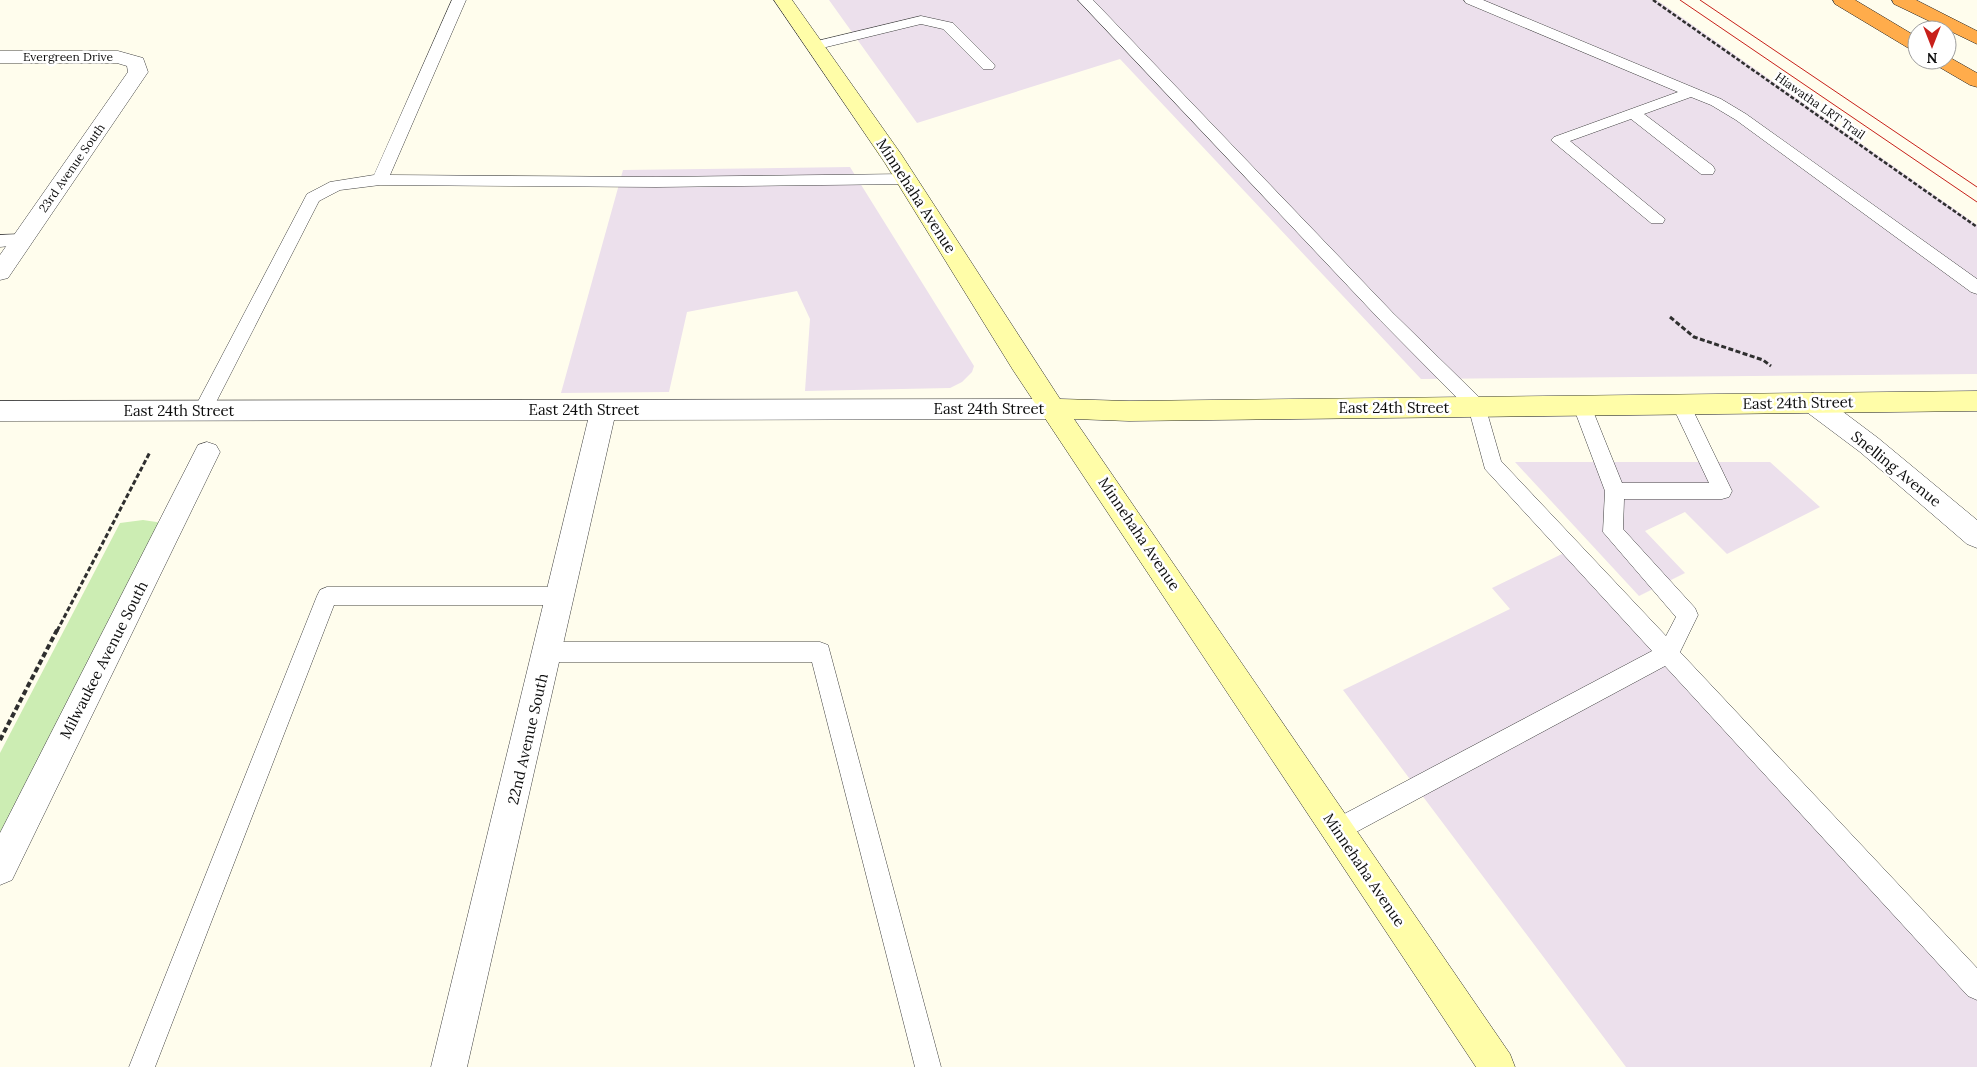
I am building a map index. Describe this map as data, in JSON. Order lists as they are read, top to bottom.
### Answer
{
  "streets": {
    "main road": ["Minnehaha Avenue", "East 24th Street"],
    "street": [
      "Evergreen Drive",
      "23rd Avenue South",
      "Snelling Avenue",
      "Milwaukee Avenue South",
      "22nd Avenue South"
    ],
    "path": ["Hiawatha LRT Trail"]
  },
  "crossings": [
    ["Evergreen Drive", "23rd Avenue South"],
    ["Minnehaha Avenue", "East 24th Street"],
    ["East 24th Street", "Snelling Avenue"],
    ["East 24th Street", "22nd Avenue South"]
  ],
  "north": "bottom"
}
